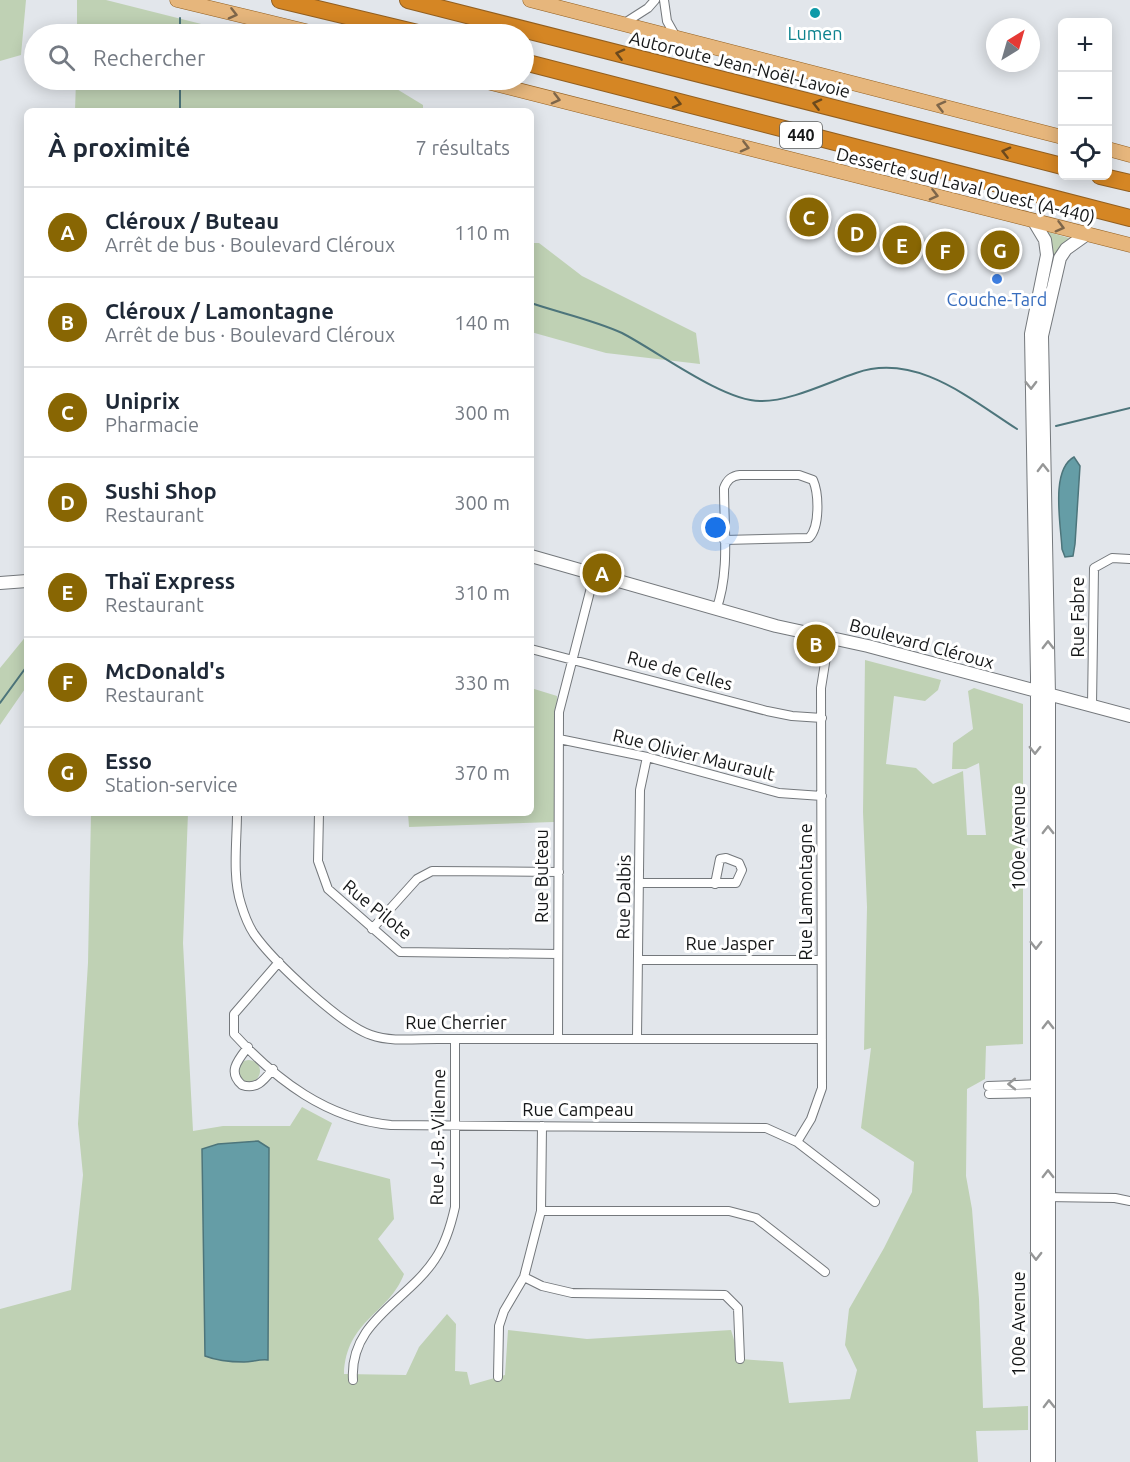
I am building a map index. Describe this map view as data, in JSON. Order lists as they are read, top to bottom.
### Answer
{
  "streets": {
    "highway": ["Autoroute Jean-Noël-Lavoie", "440"],
    "main road": ["Desserte sud Laval Ouest (A-440)"],
    "street": [
      "Rue Fabre",
      "Boulevard Cléroux",
      "Rue de Celles",
      "Rue Olivier Maurault",
      "100e Avenue",
      "Rue Buteau",
      "Rue Lamontagne",
      "Rue Dalbis",
      "Rue Pilote",
      "Rue Jasper",
      "Rue Cherrier",
      "Rue Campeau",
      "Rue J.-B.-Vilenne"
    ]
  },
  "crossings": [
    ["Desserte sud Laval Ouest (A-440)", "100e Avenue"],
    ["Rue Fabre", "Boulevard Cléroux"],
    ["Boulevard Cléroux", "100e Avenue"],
    ["Boulevard Cléroux", "Rue Buteau"],
    ["Boulevard Cléroux", "Rue Lamontagne"],
    ["Rue de Celles", "Rue Buteau"],
    ["Rue de Celles", "Rue Lamontagne"],
    ["Rue Olivier Maurault", "Rue Buteau"],
    ["Rue Olivier Maurault", "Rue Lamontagne"],
    ["Rue Olivier Maurault", "Rue Dalbis"],
    ["Rue Buteau", "Rue Pilote"],
    ["Rue Buteau", "Rue Cherrier"],
    ["Rue Lamontagne", "Rue Jasper"],
    ["Rue Lamontagne", "Rue Cherrier"],
    ["Rue Lamontagne", "Rue Campeau"],
    ["Rue Dalbis", "Rue Jasper"],
    ["Rue Dalbis", "Rue Cherrier"],
    ["Rue Cherrier", "Rue Campeau"],
    ["Rue Cherrier", "Rue J.-B.-Vilenne"],
    ["Rue Campeau", "Rue J.-B.-Vilenne"]
  ],
  "places": ["Lumen", "Couche-Tard"],
  "north": "top right",
  "page": {
    "map_buttons": ["+", "−"],
    "search": "Rechercher",
    "heading": ["À proximité", "7 résultats"],
    "list": [
      {
        "mark": "A",
        "name": "Cléroux / Buteau",
        "note": "Arrêt de bus · Boulevard Cléroux",
        "value": "110 m"
      },
      {
        "mark": "B",
        "name": "Cléroux / Lamontagne",
        "note": "Arrêt de bus · Boulevard Cléroux",
        "value": "140 m"
      },
      {
        "mark": "C",
        "name": "Uniprix",
        "note": "Pharmacie",
        "value": "300 m"
      },
      {
        "mark": "D",
        "name": "Sushi Shop",
        "note": "Restaurant",
        "value": "300 m"
      },
      {
        "mark": "E",
        "name": "Thaï Express",
        "note": "Restaurant",
        "value": "310 m"
      },
      {
        "mark": "F",
        "name": "McDonald's",
        "note": "Restaurant",
        "value": "330 m"
      },
      {
        "mark": "G",
        "name": "Esso",
        "note": "Station-service",
        "value": "370 m"
      }
    ],
    "pins": [
      "C",
      "D",
      "E",
      "G",
      "F",
      "A",
      "B"
    ]
  }
}
